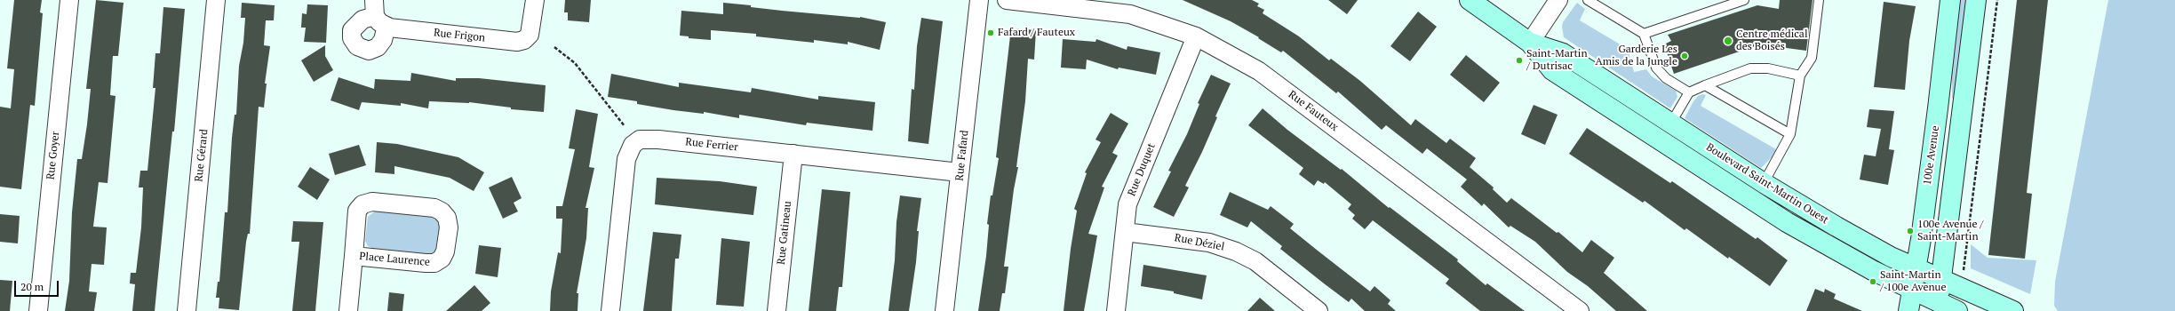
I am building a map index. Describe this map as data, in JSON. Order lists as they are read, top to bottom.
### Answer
{
  "streets": {
    "main road": ["100e Avenue", "Boulevard Saint-Martin Ouest"],
    "street": [
      "Rue Frigon",
      "Rue Fauteux",
      "Rue Ferrier",
      "Rue Goyer",
      "Rue Gérard",
      "Rue Fafard",
      "Rue Duquet",
      "Rue Gatineau",
      "Rue Déziel",
      "Place Laurence"
    ]
  },
  "crossings": [
    ["Rue Fauteux", "Rue Duquet"],
    ["Rue Ferrier", "Rue Fafard"],
    ["Rue Ferrier", "Rue Gatineau"],
    ["100e Avenue", "Boulevard Saint-Martin Ouest"],
    ["Rue Duquet", "Rue Déziel"]
  ],
  "places": [
    "Fafard / Fauteux",
    "Centre médical des Boisés",
    "Garderie Les Amis de la Jungle",
    "Saint-Martin / Dutrisac",
    "100e Avenue / Saint-Martin",
    "Saint-Martin / 100e Avenue"
  ],
  "scale_bar": "20 m"
}
